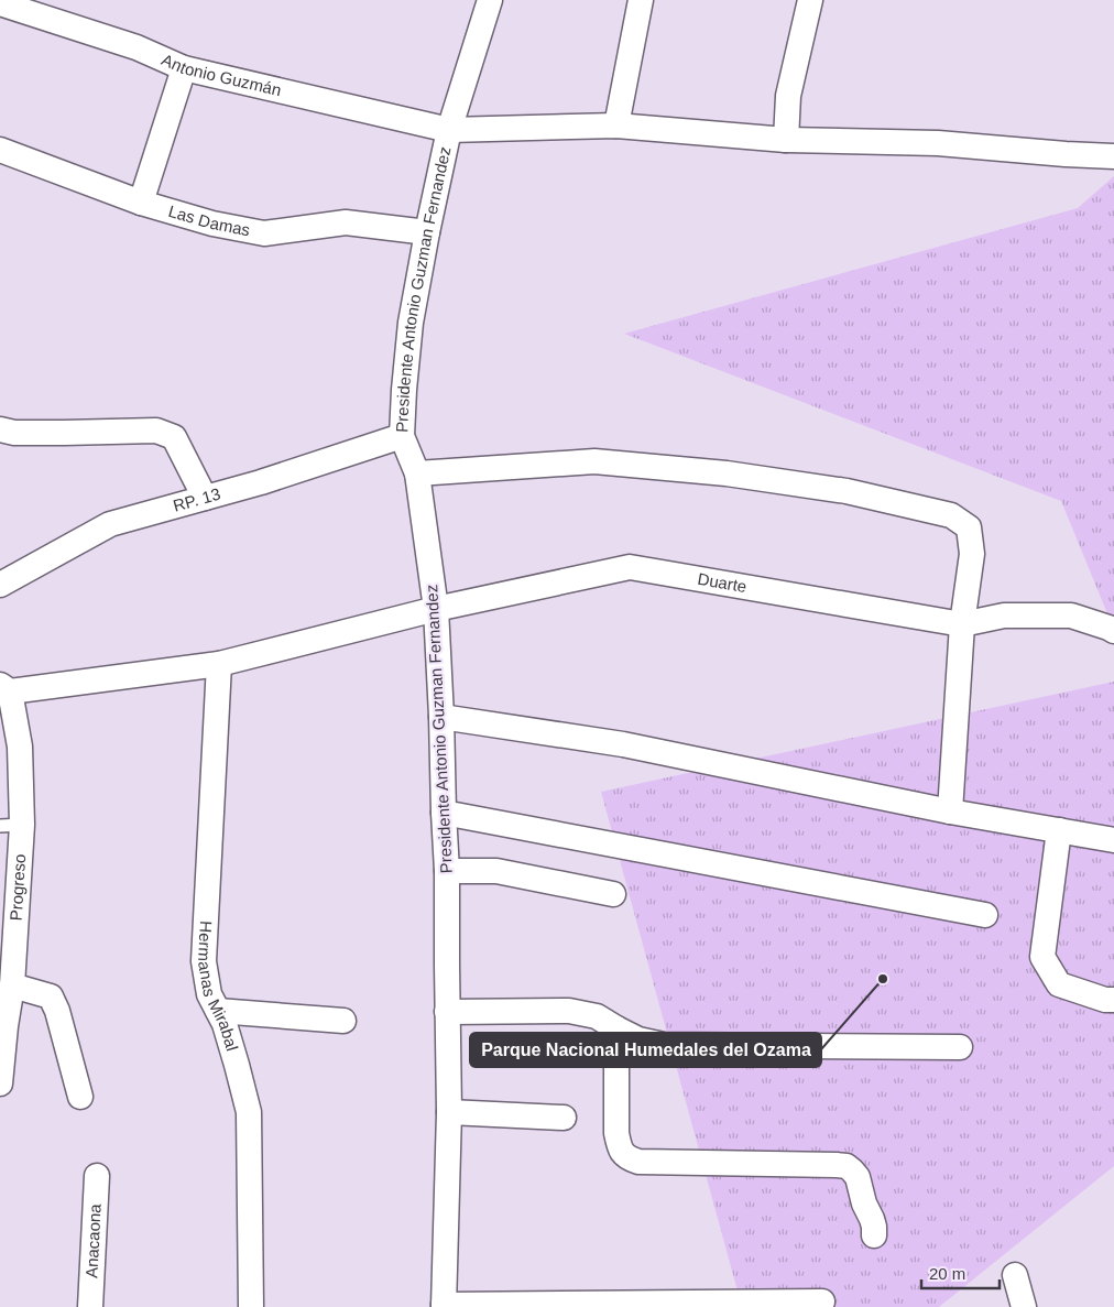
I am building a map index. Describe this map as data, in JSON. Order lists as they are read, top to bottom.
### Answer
{
  "streets": {
    "street": [
      "Antonio Guzmán",
      "Las Damas",
      "Presidente Antonio Guzman Fernandez",
      "RP. 13",
      "Duarte",
      "Progreso",
      "Hermanas Mirabal",
      "Anacaona"
    ]
  },
  "crossings": [
    ["Antonio Guzmán", "Presidente Antonio Guzman Fernandez"],
    ["Las Damas", "Presidente Antonio Guzman Fernandez"],
    ["Presidente Antonio Guzman Fernandez", "RP. 13"],
    ["Presidente Antonio Guzman Fernandez", "Duarte"],
    ["Duarte", "Progreso"],
    ["Duarte", "Hermanas Mirabal"]
  ],
  "places": ["Parque Nacional Humedales del Ozama"],
  "scale_bar": "20 m"
}
